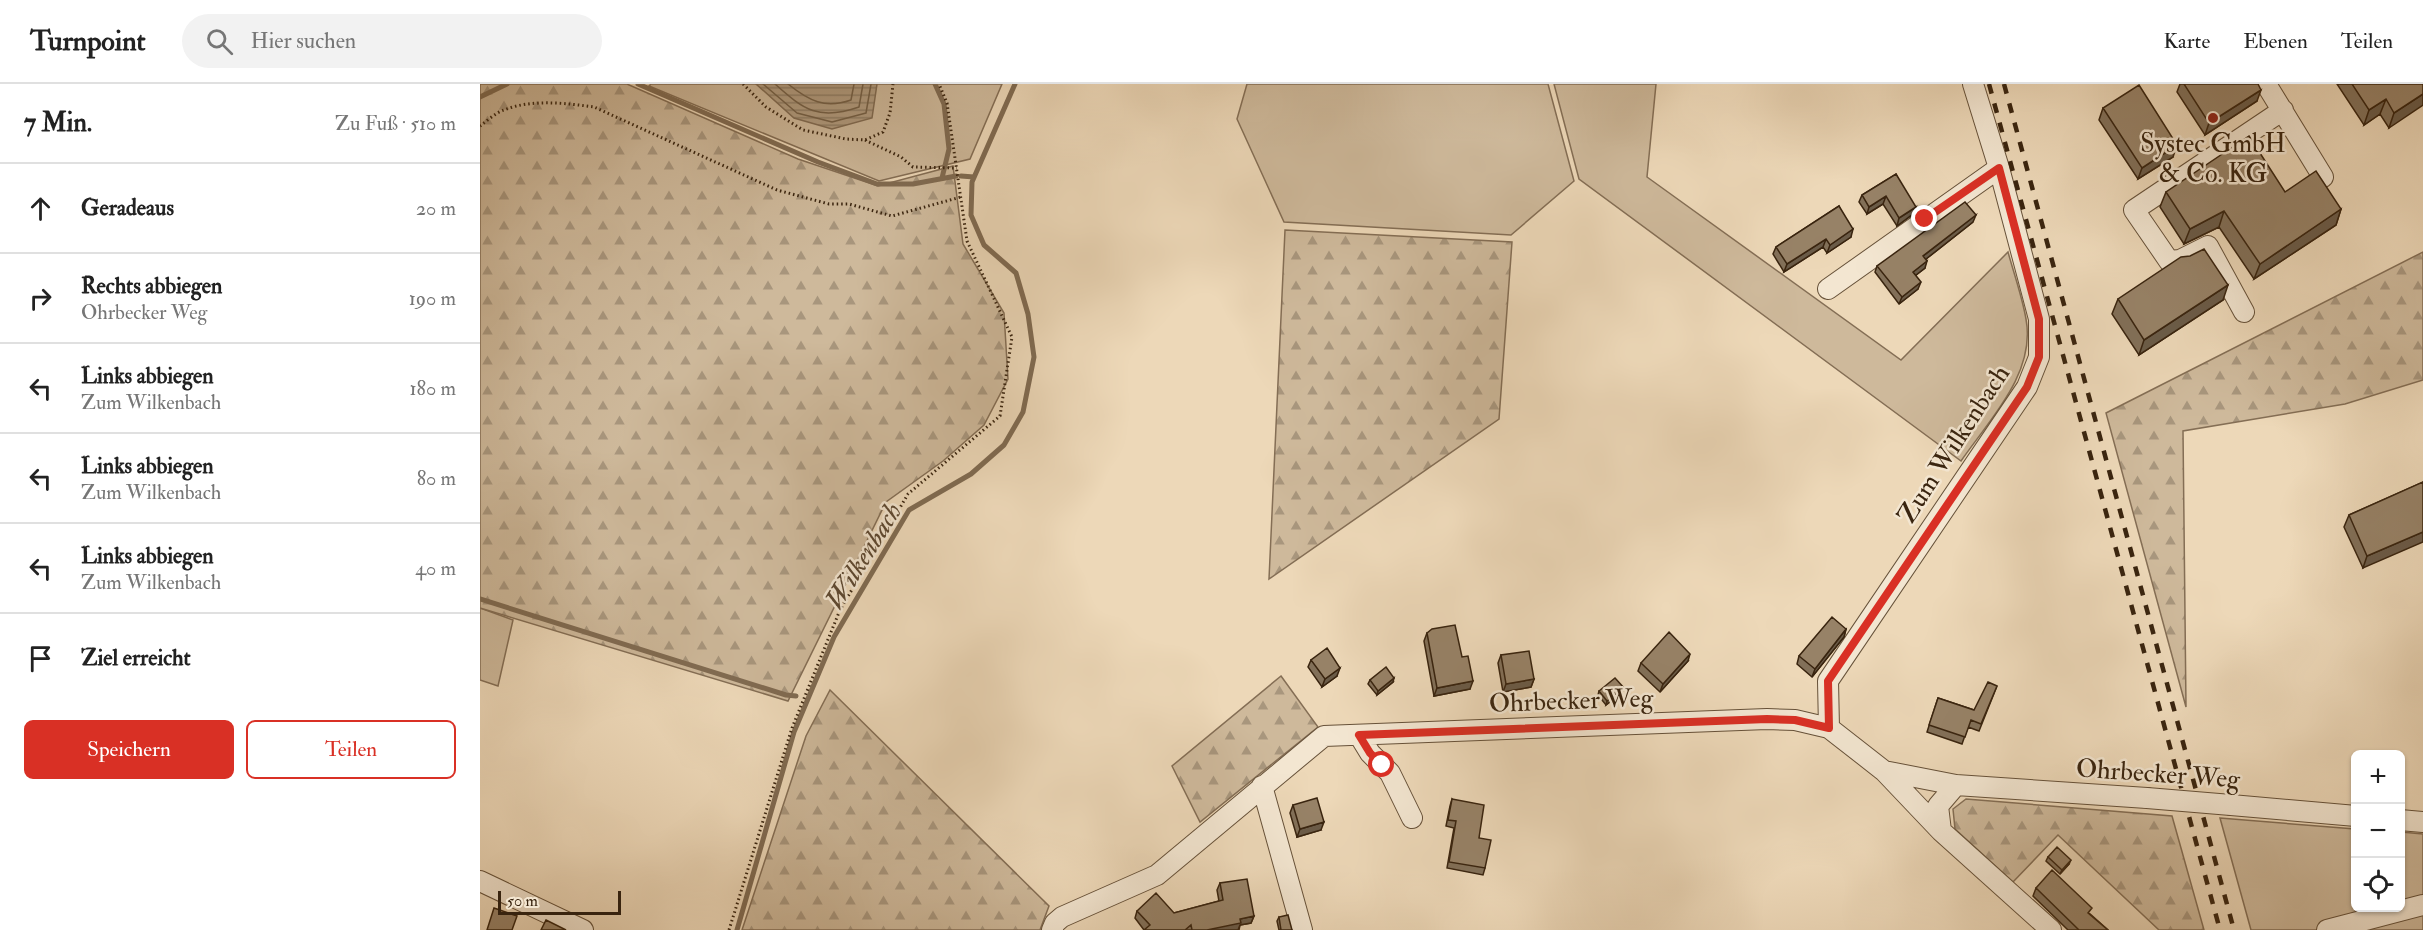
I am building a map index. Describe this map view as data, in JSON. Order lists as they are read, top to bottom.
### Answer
{
  "streets": {
    "street": ["Zum Wilkenbach", "Ohrbecker Weg"]
  },
  "crossings": [
    ["Zum Wilkenbach", "Ohrbecker Weg"]
  ],
  "water": ["Wilkenbach"],
  "places": ["Systec GmbH & Co. KG"],
  "scale_bar": "50 m",
  "page": {
    "header": "Turnpoint",
    "search": "Hier suchen",
    "nav": ["Karte", "Ebenen", "Teilen"],
    "heading": ["7 Min.", "Zu Fuß · 510 m"],
    "list": [
      ["Geradeaus", "20 m"],
      ["Rechts abbiegen", "Ohrbecker Weg", "190 m"],
      ["Links abbiegen", "Zum Wilkenbach", "180 m"],
      ["Links abbiegen", "Zum Wilkenbach", "80 m"],
      ["Links abbiegen", "Zum Wilkenbach", "40 m"],
      "Ziel erreicht"
    ],
    "buttons": ["Speichern", "Teilen"],
    "map_buttons": ["+", "−"],
    "scale": "50 m"
  }
}
